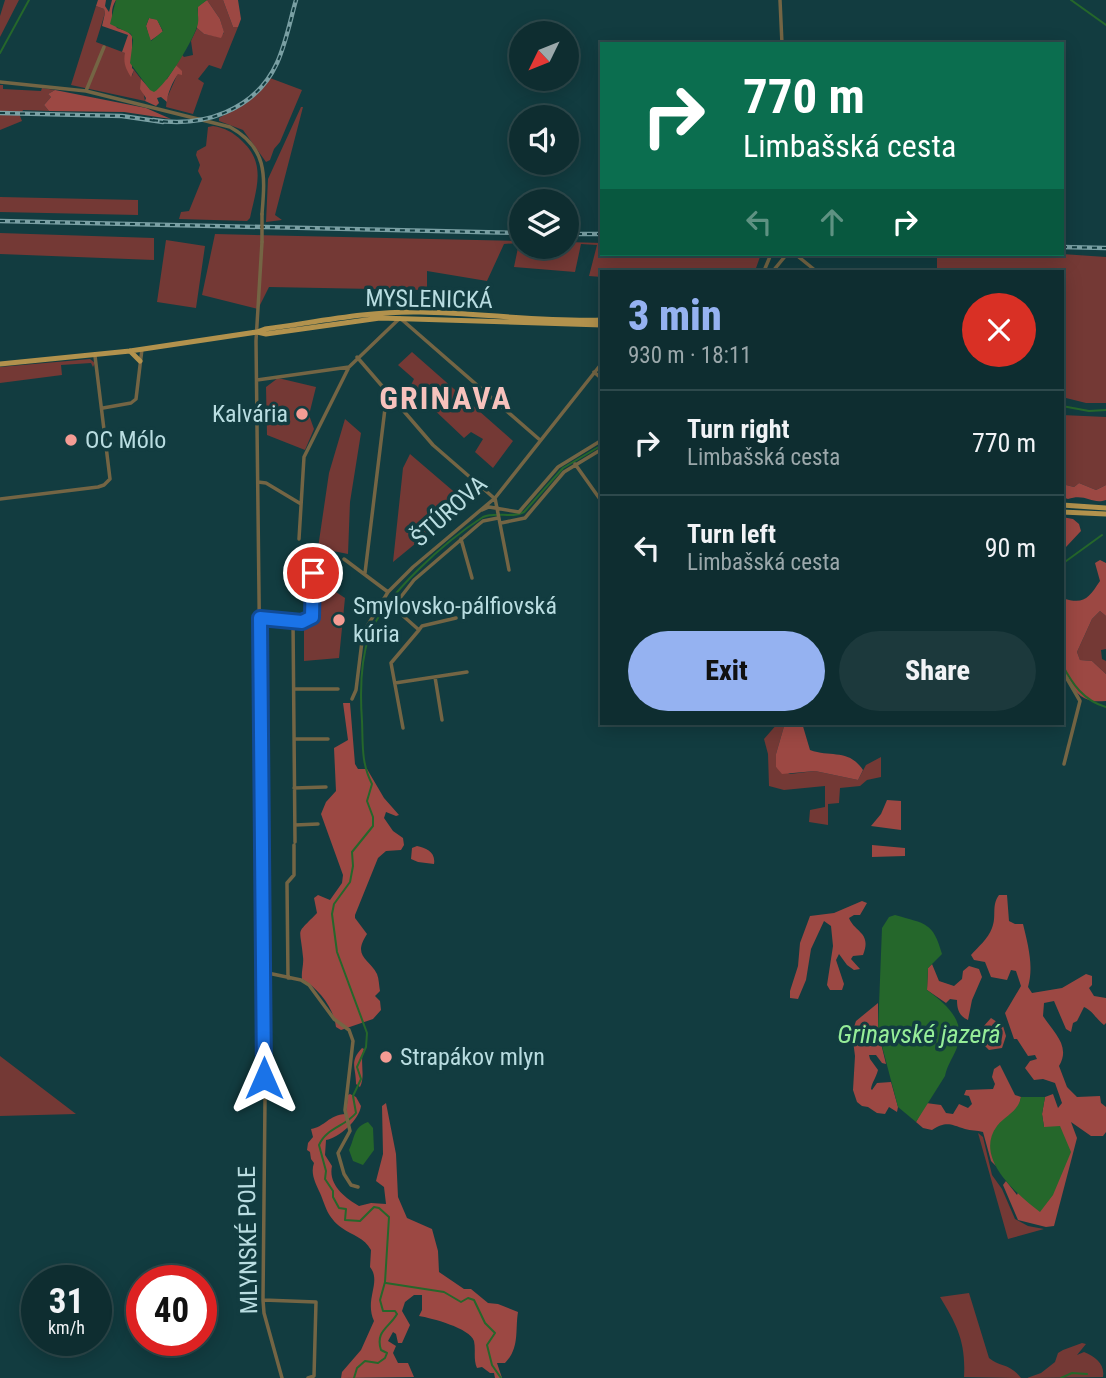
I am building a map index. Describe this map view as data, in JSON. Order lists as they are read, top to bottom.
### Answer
{
  "streets": {
    "main road": ["MYSLENICKÁ"],
    "street": ["ŠTÚROVA", "MLYNSKÉ POLE"]
  },
  "crossings": [
    ["MYSLENICKÁ", "MLYNSKÉ POLE"]
  ],
  "districts": ["GRINAVA"],
  "water": ["Grinavské jazerá"],
  "places": [
    "Kalvária",
    "OC Mólo",
    "Smylovsko-pálfiovská kúria",
    "Strapákov mlyn"
  ],
  "north": "bottom left",
  "page": {
    "turn": ["770 m", "Limbašská cesta"],
    "heading": ["3 min", "930 m · 18:11"],
    "list": [
      {
        "name": "Turn right",
        "note": "Limbašská cesta",
        "value": "770 m"
      },
      {
        "name": "Turn left",
        "note": "Limbašská cesta",
        "value": "90 m"
      }
    ],
    "buttons": ["Exit", "Share"],
    "speed": "31 km/h",
    "limit": "40"
  }
}
